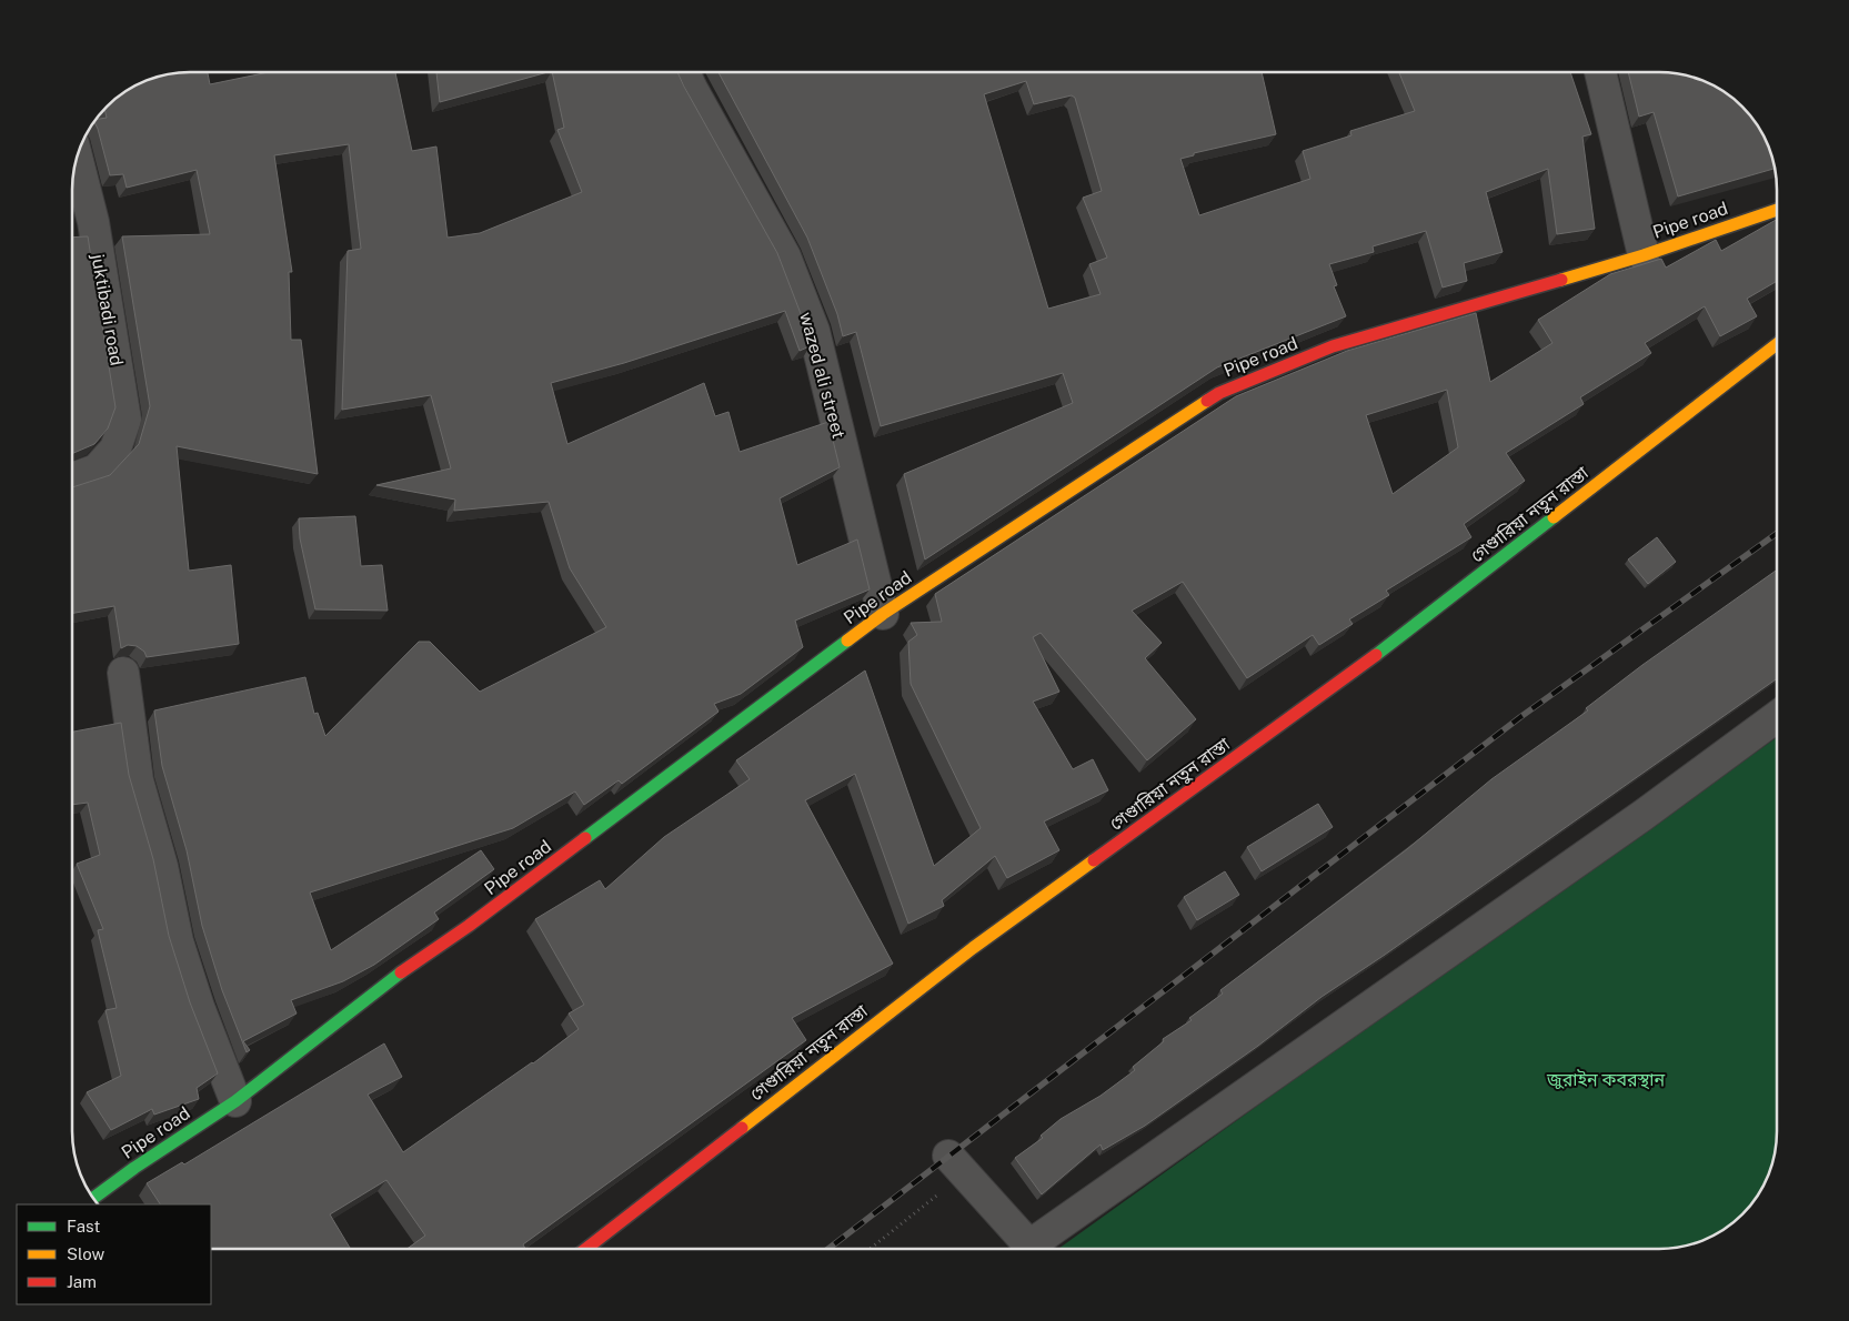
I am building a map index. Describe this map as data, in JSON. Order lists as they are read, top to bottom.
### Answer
{
  "streets": {
    "street": [
      "Pipe road",
      "juktibadi road",
      "wazed ali street",
      "গেণ্ডারিয়া নতুন রাস্তা"
    ]
  },
  "crossings": [
    ["Pipe road", "wazed ali street"]
  ],
  "parks": ["জুরাইন কবরস্থান"],
  "legend": ["Fast", "Slow", "Jam"]
}
